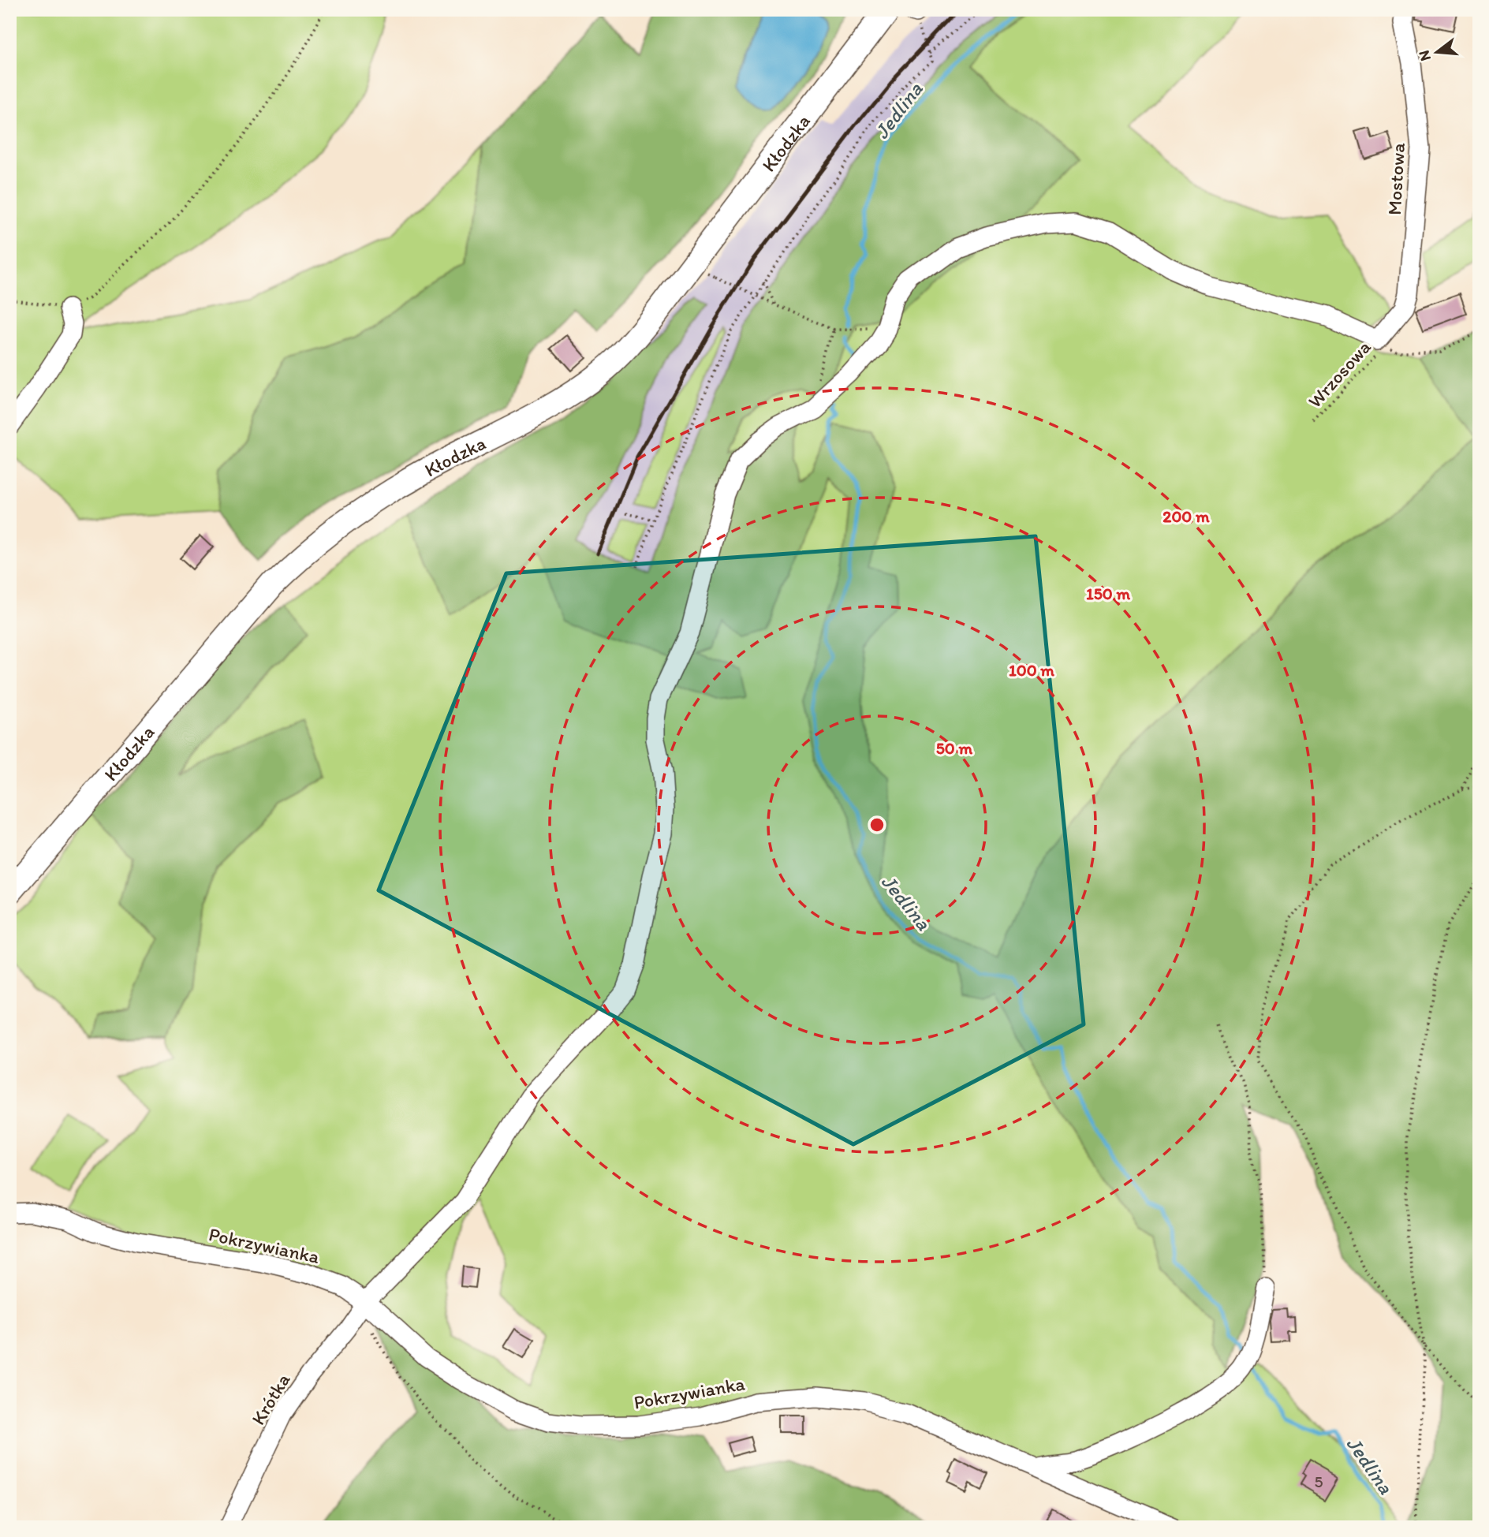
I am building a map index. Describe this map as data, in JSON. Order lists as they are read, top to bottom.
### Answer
{
  "streets": {
    "main road": ["Kłodzka"],
    "street": ["Mostowa", "Pokrzywianka", "Krótka"],
    "path": ["Wrzosowa"]
  },
  "crossings": [
    ["Mostowa", "Wrzosowa"],
    ["Mostowa", "Krótka"],
    ["Wrzosowa", "Krótka"],
    ["Pokrzywianka", "Krótka"]
  ],
  "water": ["Jedlina"],
  "house_numbers": ["5"],
  "north": "left",
  "rings": [
    "200 m",
    "150 m",
    "100 m",
    "50 m"
  ]
}
